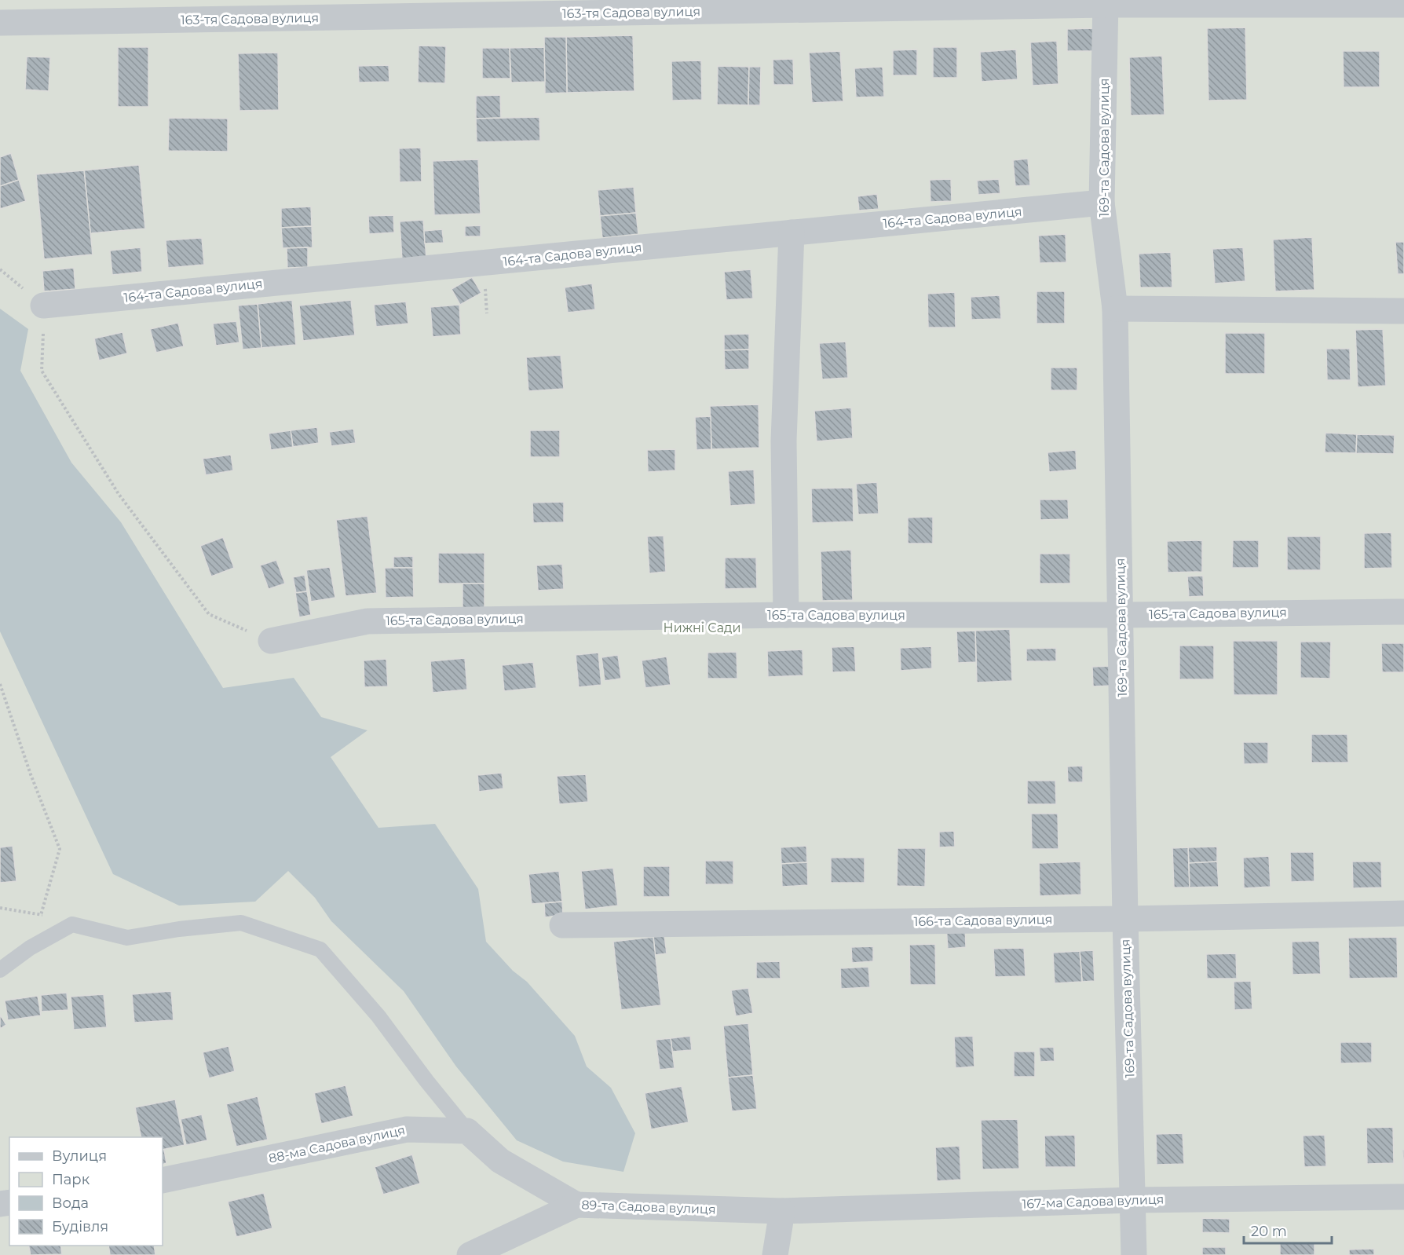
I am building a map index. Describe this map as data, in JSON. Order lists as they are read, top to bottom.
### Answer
{
  "streets": {
    "street": [
      "163-тя Садова вулиця",
      "169-та Садова вулиця",
      "164-та Садова вулиця",
      "165-та Садова вулиця",
      "166-та Садова вулиця",
      "88-ма Садова вулиця",
      "167-ма Садова вулиця",
      "89-та Садова вулиця"
    ]
  },
  "crossings": [
    ["163-тя Садова вулиця", "169-та Садова вулиця"],
    ["169-та Садова вулиця", "164-та Садова вулиця"],
    ["169-та Садова вулиця", "165-та Садова вулиця"],
    ["169-та Садова вулиця", "166-та Садова вулиця"],
    ["169-та Садова вулиця", "167-ма Садова вулиця"],
    ["167-ма Садова вулиця", "89-та Садова вулиця"]
  ],
  "parks": ["Нижні Сади"],
  "legend": [
    "Вулиця",
    "Парк",
    "Вода",
    "Будівля"
  ],
  "scale_bar": "20 m"
}
